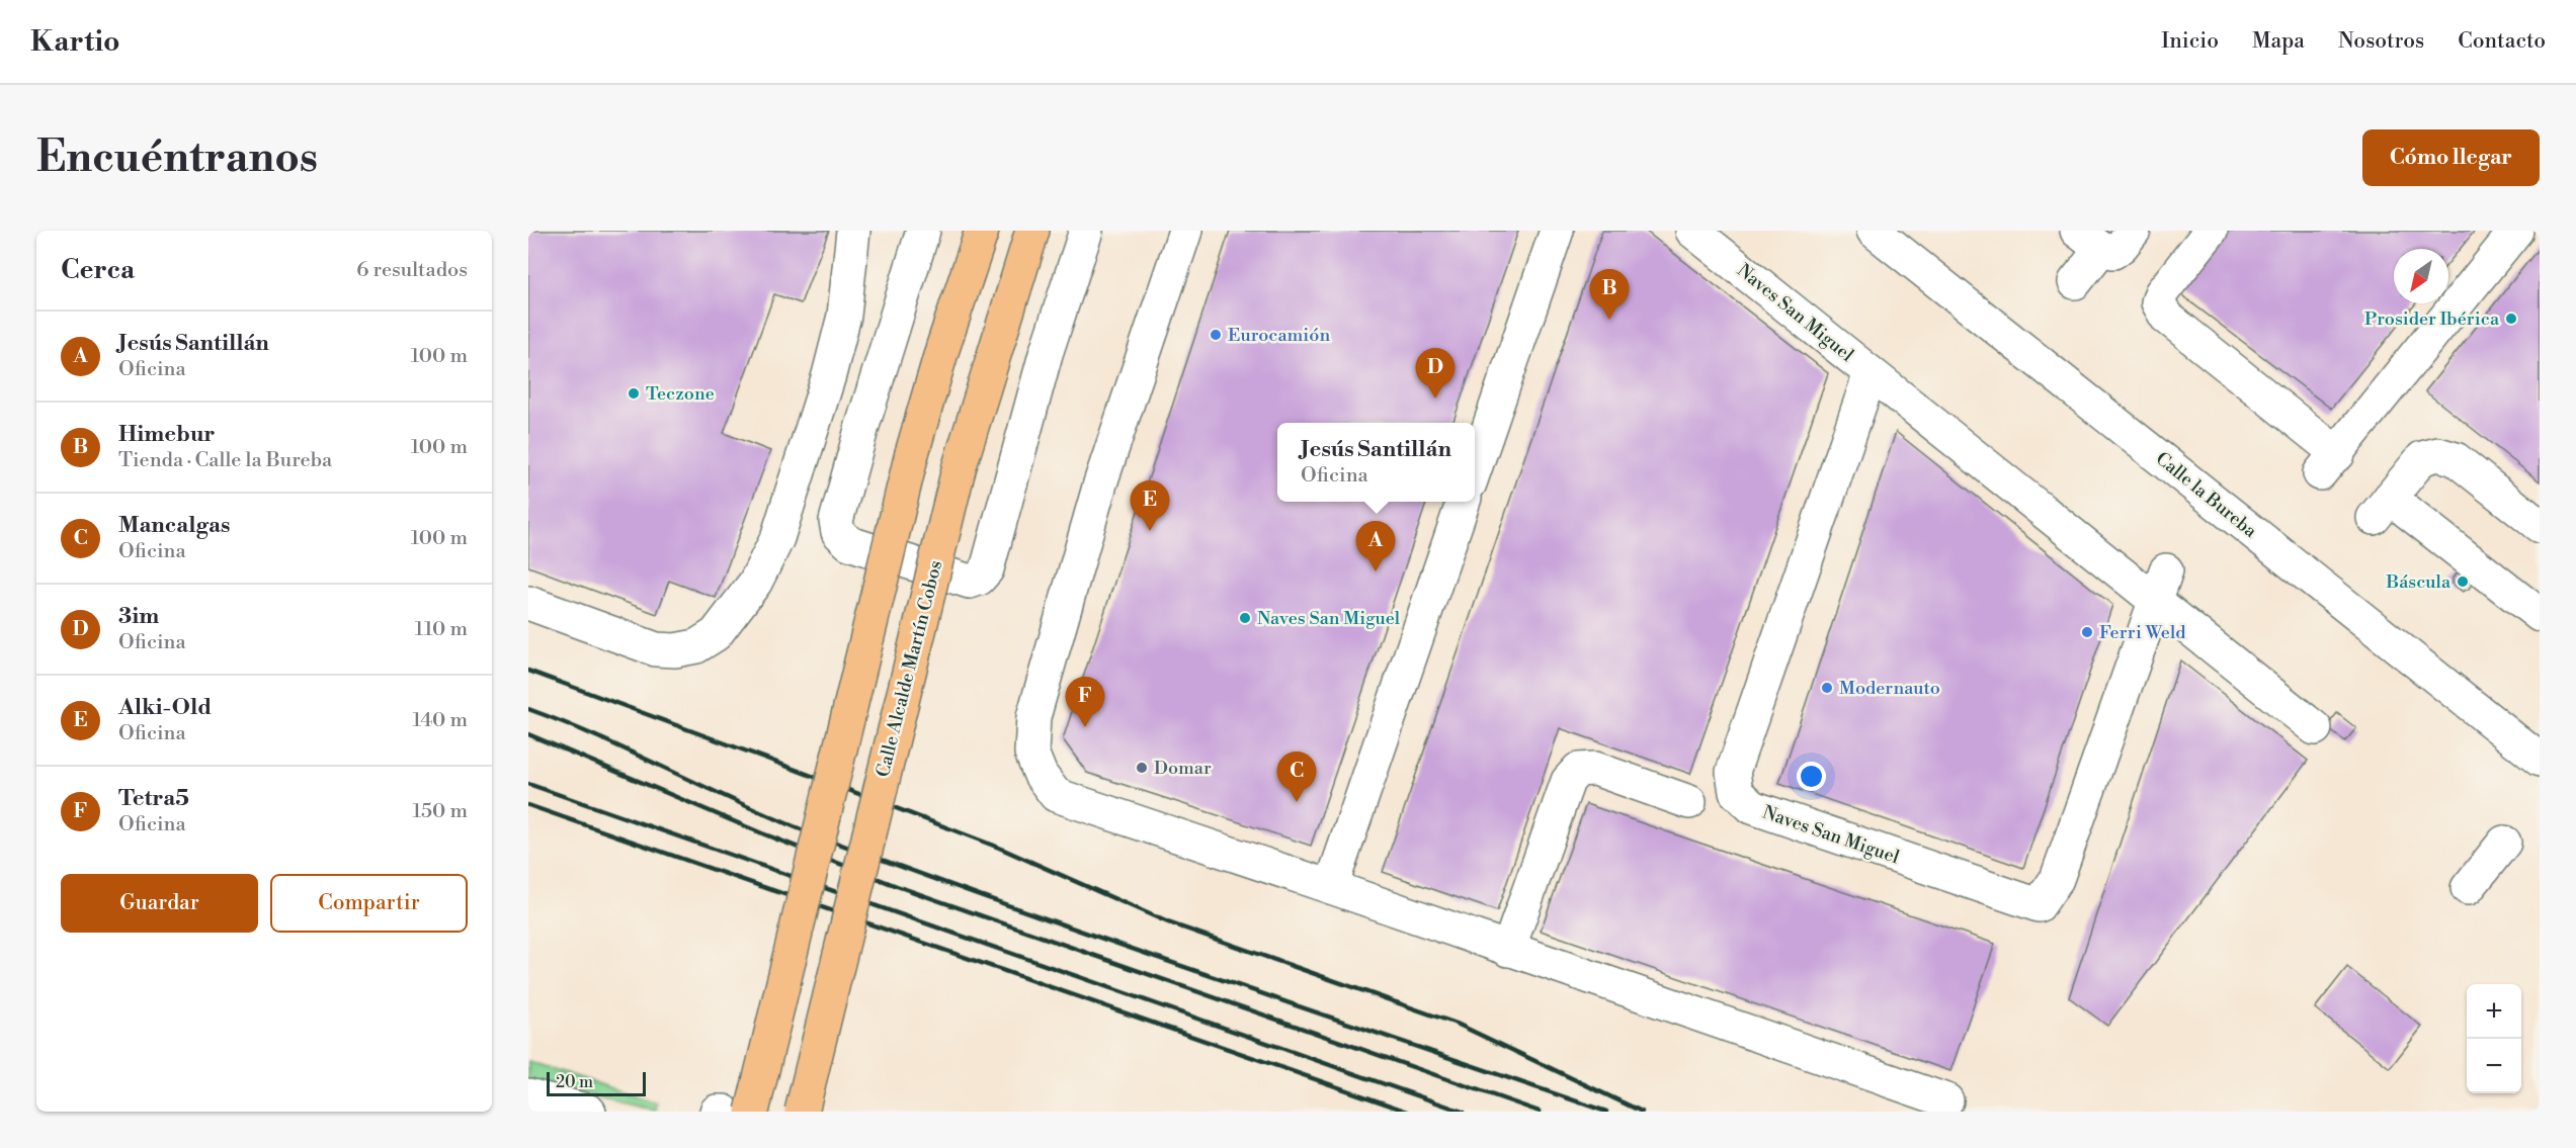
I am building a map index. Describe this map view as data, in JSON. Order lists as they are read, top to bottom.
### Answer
{
  "streets": {
    "main road": ["Calle Alcalde Martín Cobos"],
    "street": ["Naves San Miguel", "Calle la Bureba"]
  },
  "places": [
    "Prosider Ibérica",
    "Eurocamión",
    "Teczone",
    "Báscula",
    "Naves San Miguel",
    "Ferri Weld",
    "Modernauto",
    "Domar"
  ],
  "scale_bar": "20 m",
  "north": "bottom left",
  "page": {
    "header": "Kartio",
    "nav": [
      "Inicio",
      "Mapa",
      "Nosotros",
      "Contacto"
    ],
    "buttons": [
      "Cómo llegar",
      ["Guardar", "Compartir"]
    ],
    "title": "Encuéntranos",
    "heading": ["Cerca", "6 resultados"],
    "pins": [
      "B",
      "D",
      "E",
      "A",
      "F",
      "C"
    ],
    "list": [
      {
        "mark": "A",
        "name": "Jesús Santillán",
        "note": "Oficina",
        "value": "100 m"
      },
      {
        "mark": "B",
        "name": "Himebur",
        "note": "Tienda · Calle la Bureba",
        "value": "100 m"
      },
      {
        "mark": "C",
        "name": "Mancalgas",
        "note": "Oficina",
        "value": "100 m"
      },
      {
        "mark": "D",
        "name": "3im",
        "note": "Oficina",
        "value": "110 m"
      },
      {
        "mark": "E",
        "name": "Alki-Old",
        "note": "Oficina",
        "value": "140 m"
      },
      {
        "mark": "F",
        "name": "Tetra5",
        "note": "Oficina",
        "value": "150 m"
      }
    ],
    "popup": ["Jesús Santillán", "Oficina"],
    "map_buttons": ["+", "−"],
    "scale": "20 m"
  }
}
